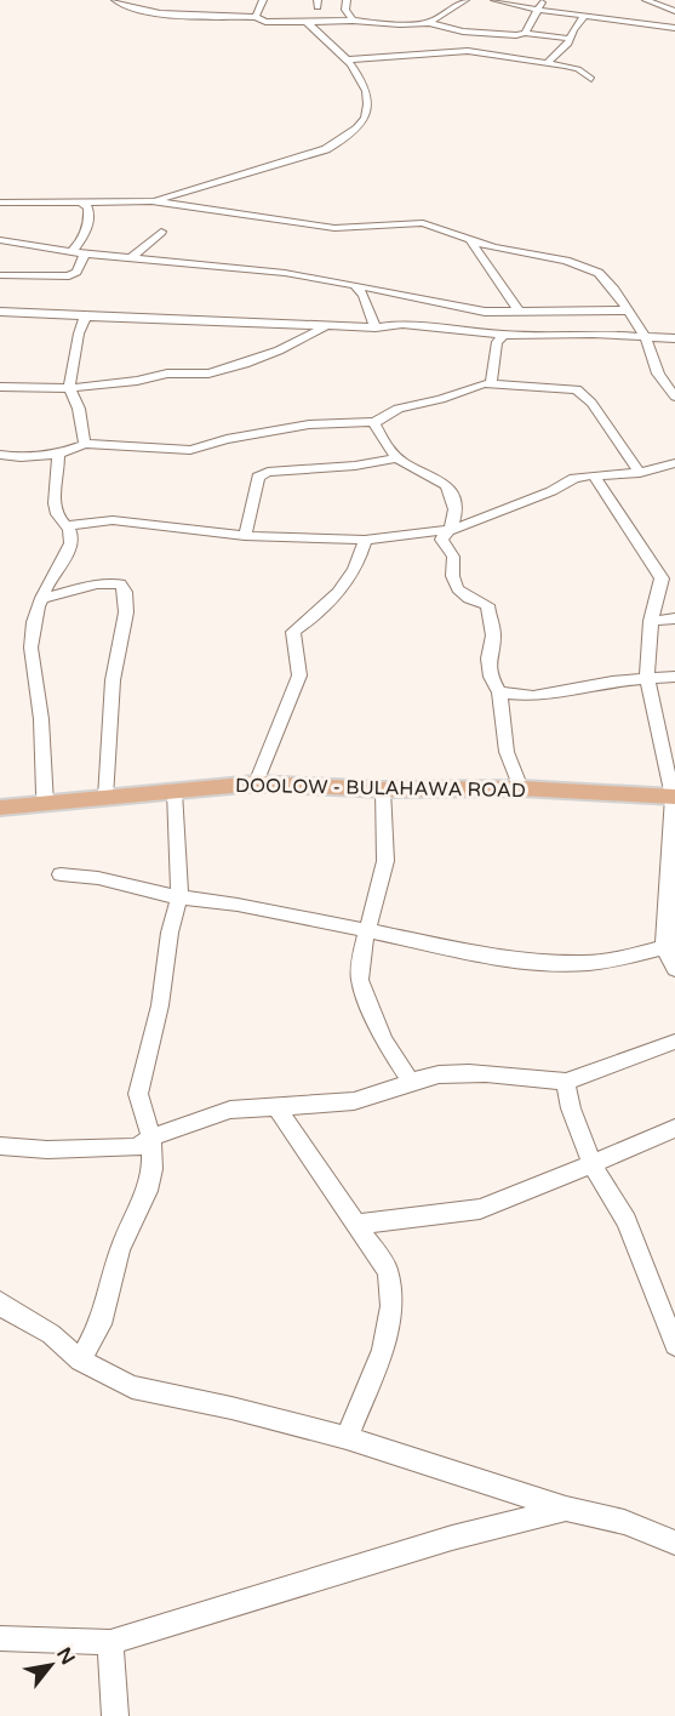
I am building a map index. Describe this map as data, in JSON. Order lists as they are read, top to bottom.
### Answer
{
  "streets": {
    "main road": ["DOOLOW - BULAHAWA ROAD"]
  },
  "north": "top right"
}
